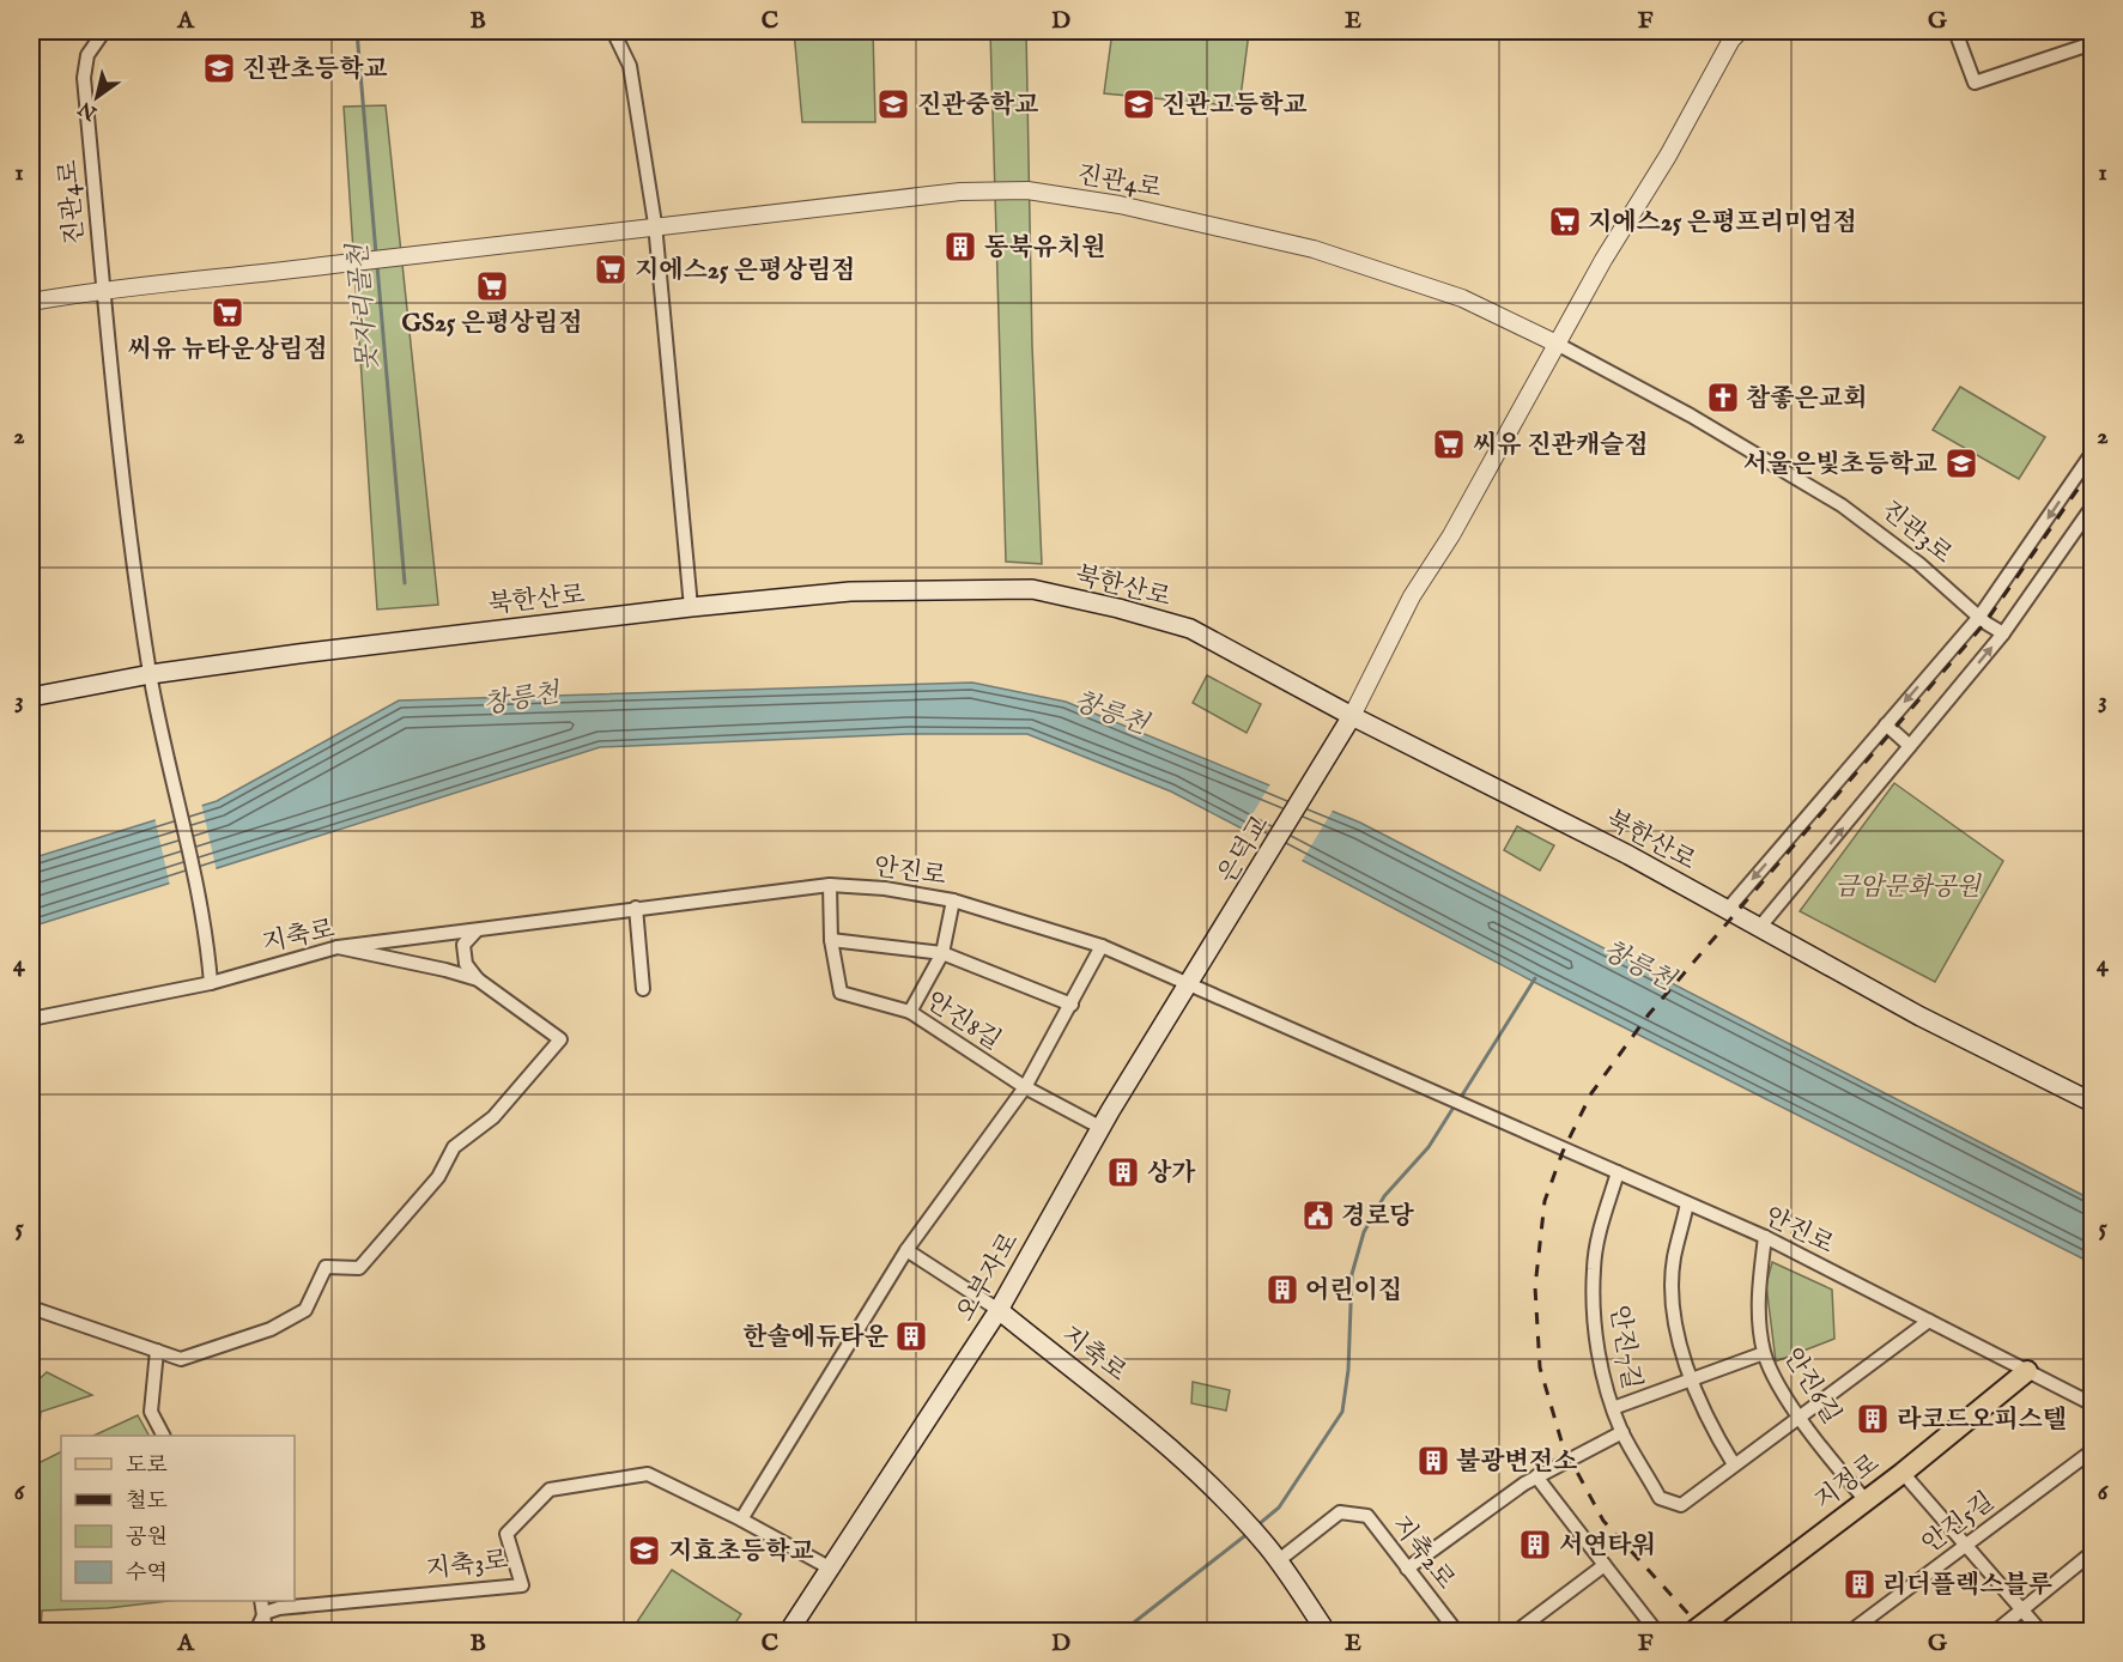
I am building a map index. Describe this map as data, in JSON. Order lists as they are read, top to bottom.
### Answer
{
  "streets": {
    "main road": [
      "북한산로",
      "은덕교",
      "지축로",
      "오부자로",
      "지정로"
    ],
    "street": [
      "진관4로",
      "진관3로",
      "안진로",
      "안진8길",
      "안진7길",
      "안진6길",
      "안진5길",
      "지축2로",
      "지축3로"
    ]
  },
  "crossings": [
    ["진관4로", "진관3로"],
    ["진관4로", "북한산로"],
    ["진관4로", "지축로"],
    ["북한산로", "은덕교"],
    ["은덕교", "오부자로"],
    ["안진로", "지축로"],
    ["안진로", "안진8길"],
    ["안진로", "오부자로"],
    ["안진로", "안진7길"],
    ["안진로", "안진6길"],
    ["안진로", "지정로"],
    ["지축로", "오부자로"],
    ["지축로", "지축2로"],
    ["안진8길", "오부자로"],
    ["오부자로", "지축3로"],
    ["안진6길", "지정로"]
  ],
  "water": ["못자리골천", "창릉천"],
  "parks": ["금암문화공원"],
  "places": {
    "school or university": [
      "진관초등학교",
      "진관중학교",
      "진관고등학교",
      "서울은빛초등학교",
      "지효초등학교"
    ],
    "supermarket": [
      "지에스25 은평프리미엄점",
      "지에스25 은평상림점",
      "GS25 은평상림점",
      "씨유 뉴타운상림점",
      "씨유 진관캐슬점"
    ],
    "building": [
      "동북유치원",
      "상가",
      "어린이집",
      "한솔에듀타운",
      "라코드오피스텔",
      "불광변전소",
      "서연타워",
      "리더플렉스블루"
    ],
    "church": ["참좋은교회"],
    "public building": ["경로당"]
  },
  "legend": [
    "도로",
    "철도",
    "공원",
    "수역"
  ],
  "north": "bottom left",
  "grid": {
    "columns": [
      "A",
      "B",
      "C",
      "D",
      "E",
      "F",
      "G"
    ],
    "rows": [
      "1",
      "2",
      "3",
      "4",
      "5",
      "6"
    ]
  }
}
